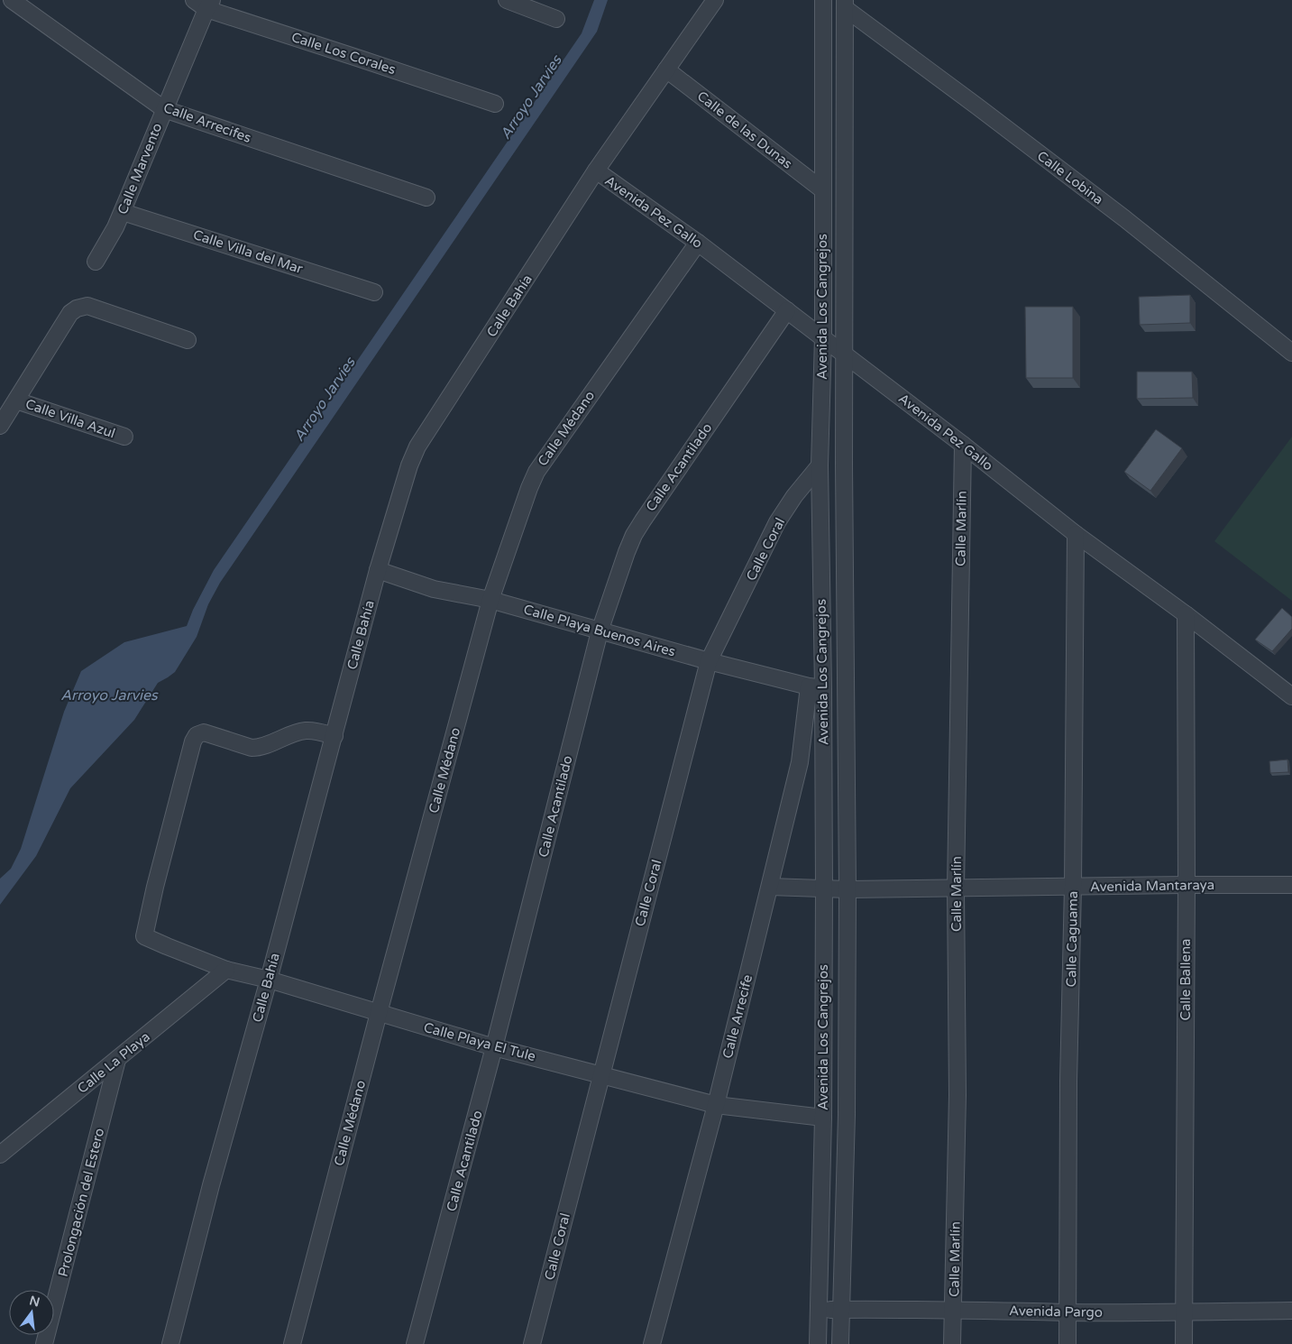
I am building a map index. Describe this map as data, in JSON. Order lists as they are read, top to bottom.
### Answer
{
  "streets": {
    "street": [
      "Calle Los Corales",
      "Calle Arrecifes",
      "Calle de las Dunas",
      "Calle Marvento",
      "Calle Lobina",
      "Avenida Pez Gallo",
      "Calle Villa del Mar",
      "Calle Bahía",
      "Avenida Los Cangrejos",
      "Calle Villa Azul",
      "Calle Médano",
      "Calle Acantilado",
      "Calle Marlín",
      "Calle Coral",
      "Calle Playa Buenos Aires",
      "Avenida Mantaraya",
      "Calle Caguama",
      "Calle Ballena",
      "Calle Arrecife",
      "Calle Playa El Tule",
      "Calle La Playa",
      "Prolongación del Estero",
      "Avenida Pargo"
    ]
  },
  "crossings": [
    ["Calle Los Corales", "Calle Marvento"],
    ["Calle Arrecifes", "Calle Marvento"],
    ["Calle de las Dunas", "Calle Bahía"],
    ["Calle de las Dunas", "Avenida Los Cangrejos"],
    ["Calle Marvento", "Calle Villa del Mar"],
    ["Calle Lobina", "Avenida Los Cangrejos"],
    ["Avenida Pez Gallo", "Calle Bahía"],
    ["Avenida Pez Gallo", "Avenida Los Cangrejos"],
    ["Avenida Pez Gallo", "Calle Médano"],
    ["Avenida Pez Gallo", "Calle Acantilado"],
    ["Avenida Pez Gallo", "Calle Marlín"],
    ["Avenida Pez Gallo", "Calle Caguama"],
    ["Avenida Pez Gallo", "Calle Ballena"],
    ["Calle Bahía", "Calle Playa Buenos Aires"],
    ["Calle Bahía", "Calle Playa El Tule"],
    ["Avenida Los Cangrejos", "Calle Coral"],
    ["Avenida Los Cangrejos", "Calle Playa Buenos Aires"],
    ["Avenida Los Cangrejos", "Avenida Mantaraya"],
    ["Avenida Los Cangrejos", "Calle Arrecife"],
    ["Avenida Los Cangrejos", "Calle Playa El Tule"],
    ["Avenida Los Cangrejos", "Avenida Pargo"],
    ["Calle Médano", "Calle Playa Buenos Aires"],
    ["Calle Médano", "Calle Playa El Tule"],
    ["Calle Acantilado", "Calle Playa Buenos Aires"],
    ["Calle Acantilado", "Calle Playa El Tule"],
    ["Calle Marlín", "Avenida Mantaraya"],
    ["Calle Marlín", "Avenida Pargo"],
    ["Calle Coral", "Calle Playa Buenos Aires"],
    ["Calle Coral", "Calle Playa El Tule"],
    ["Calle Playa Buenos Aires", "Calle Arrecife"],
    ["Avenida Mantaraya", "Calle Caguama"],
    ["Avenida Mantaraya", "Calle Ballena"],
    ["Avenida Mantaraya", "Calle Arrecife"],
    ["Calle Caguama", "Avenida Pargo"],
    ["Calle Ballena", "Avenida Pargo"],
    ["Calle Arrecife", "Calle Playa El Tule"],
    ["Calle Playa El Tule", "Calle La Playa"],
    ["Calle La Playa", "Prolongación del Estero"]
  ],
  "water": ["Arroyo Jarvies"],
  "north": "top"
}
